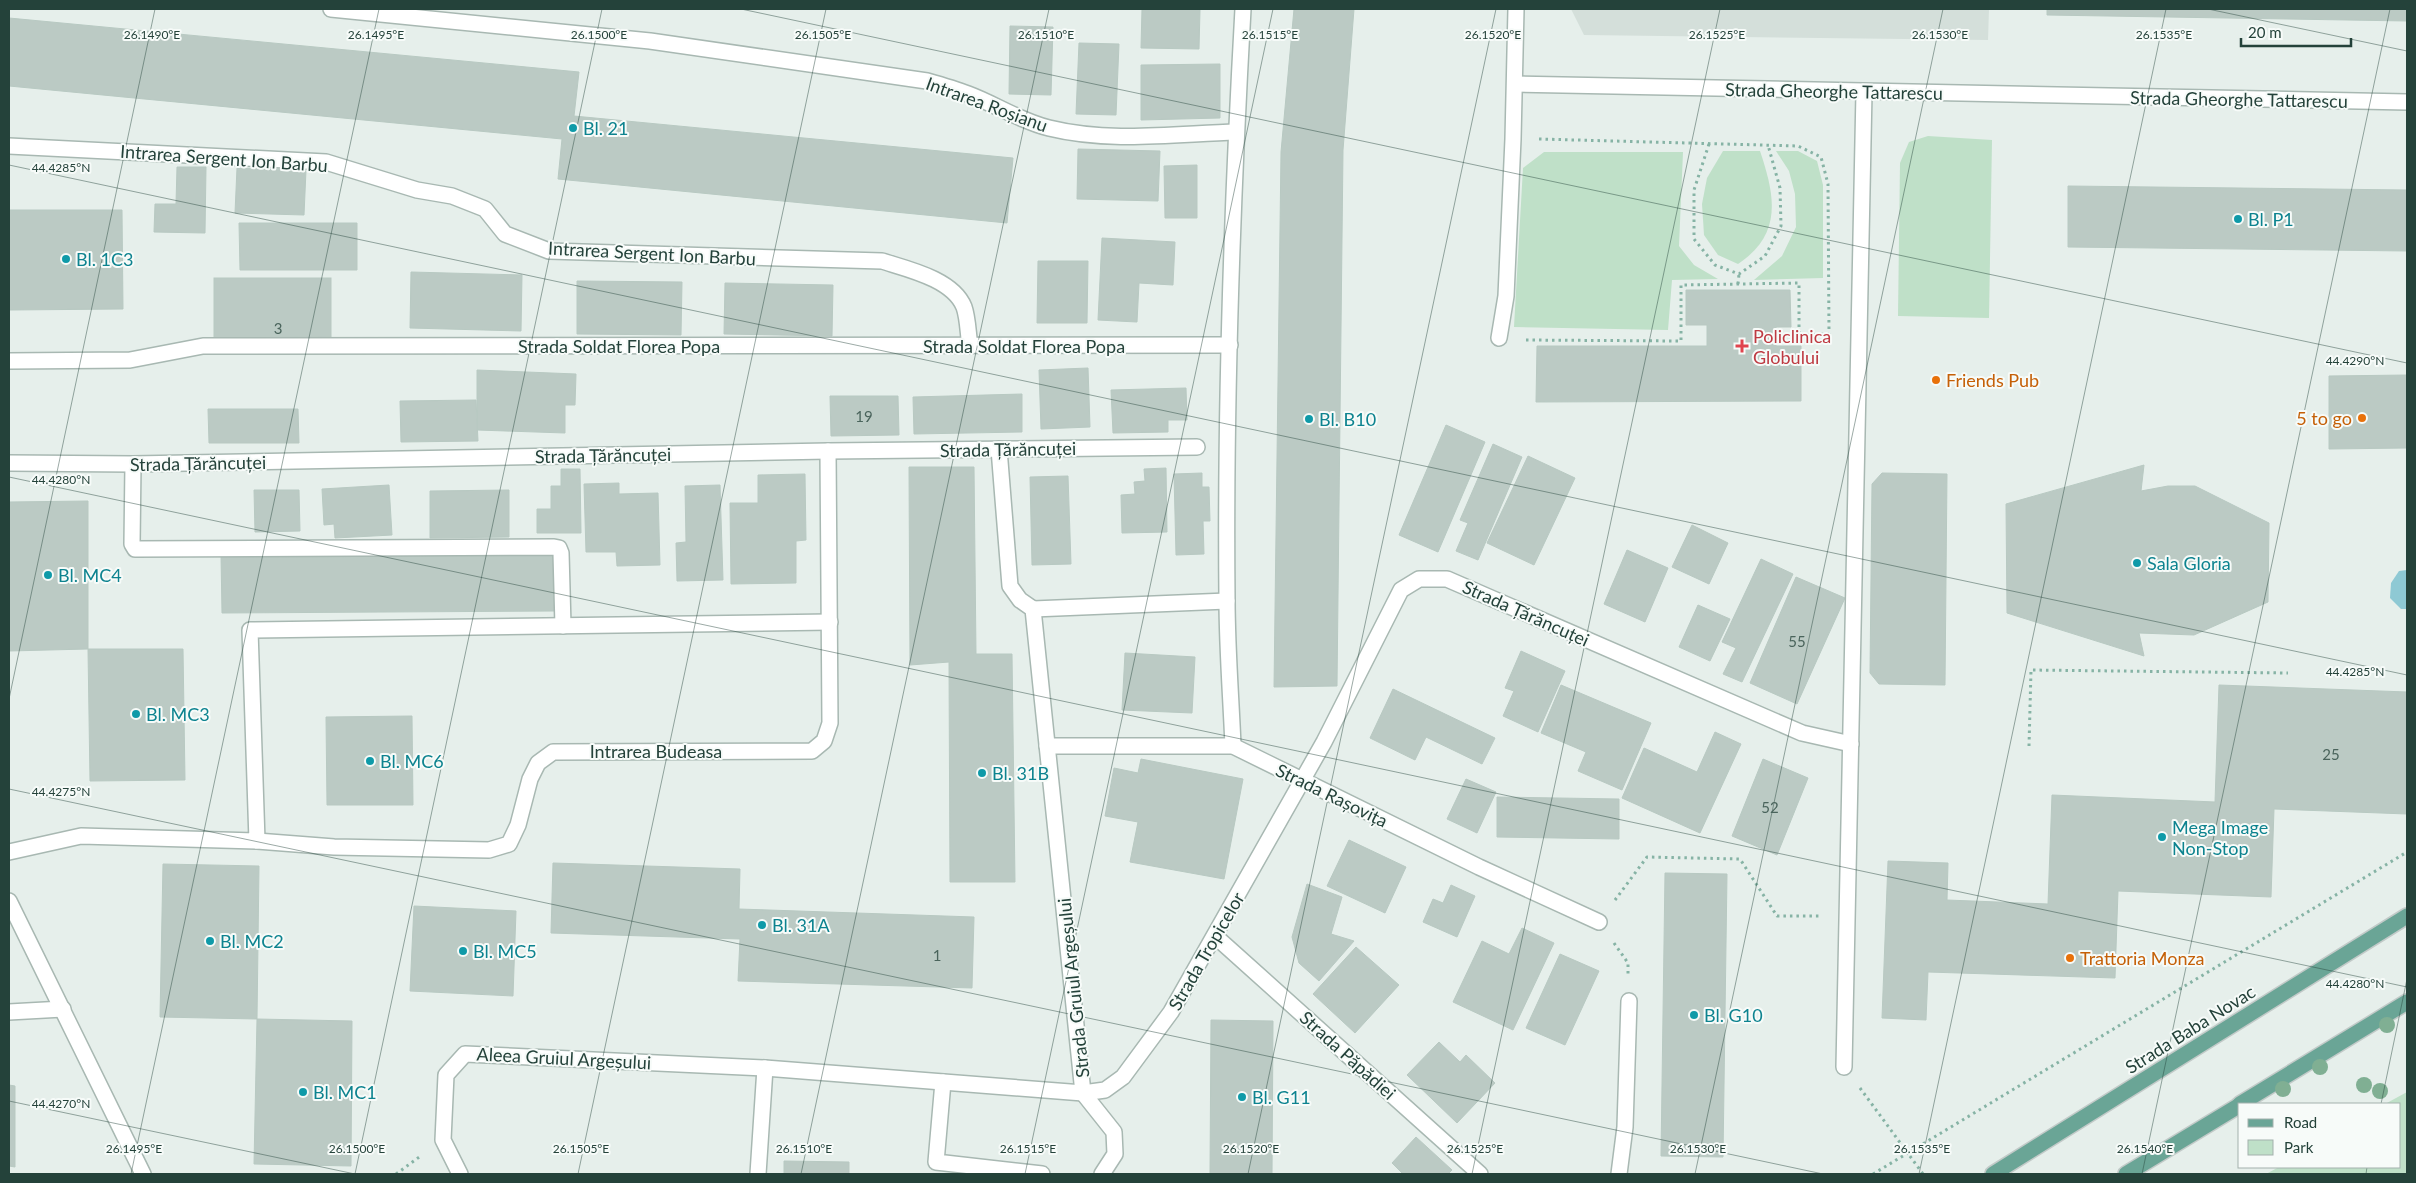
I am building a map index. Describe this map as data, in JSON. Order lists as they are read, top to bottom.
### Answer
{
  "streets": {
    "main road": ["Strada Baba Novac"],
    "street": [
      "Strada Gheorghe Tattarescu",
      "Intrarea Roșianu",
      "Intrarea Sergent Ion Barbu",
      "Strada Soldat Florea Popa",
      "Strada Țărăncuței",
      "Intrarea Budeasa",
      "Strada Rașovița",
      "Strada Tropicelor",
      "Strada Gruiul Argeșului",
      "Strada Păpădiei",
      "Aleea Gruiul Argeșului"
    ]
  },
  "crossings": [
    ["Intrarea Sergent Ion Barbu", "Strada Soldat Florea Popa"],
    ["Strada Țărăncuței", "Intrarea Budeasa"],
    ["Strada Țărăncuței", "Strada Rașovița"],
    ["Strada Țărăncuței", "Strada Tropicelor"],
    ["Strada Rașovița", "Strada Tropicelor"],
    ["Strada Rașovița", "Strada Gruiul Argeșului"],
    ["Strada Tropicelor", "Strada Gruiul Argeșului"],
    ["Strada Tropicelor", "Strada Păpădiei"],
    ["Strada Gruiul Argeșului", "Aleea Gruiul Argeșului"]
  ],
  "places": {
    "other": [
      "Bl. 21",
      "Bl. P1",
      "Bl. 1C3",
      "Friends Pub",
      "5 to go",
      "Bl. B10",
      "Sala Gloria",
      "Bl. MC4",
      "Bl. MC3",
      "Bl. MC6",
      "Bl. 31B",
      "Mega Image Non-Stop",
      "Bl. 31A",
      "Bl. MC2",
      "Bl. MC5",
      "Trattoria Monza",
      "Bl. G10",
      "Bl. MC1",
      "Bl. G11"
    ],
    "health": ["Policlinica Globului"]
  },
  "house_numbers": [
    "3",
    "19",
    "55",
    "25",
    "52",
    "1"
  ],
  "legend": ["Road", "Park"],
  "scale_bar": "20 m",
  "coordinates": [
    "26.1490°E",
    "26.1495°E",
    "26.1500°E",
    "26.1505°E",
    "26.1510°E",
    "26.1515°E",
    "26.1520°E",
    "26.1525°E",
    "26.1530°E",
    "26.1535°E",
    "44.4285°N",
    "44.4290°N",
    "44.4280°N",
    "44.4275°N",
    "44.4270°N",
    "26.1540°E"
  ]
}
